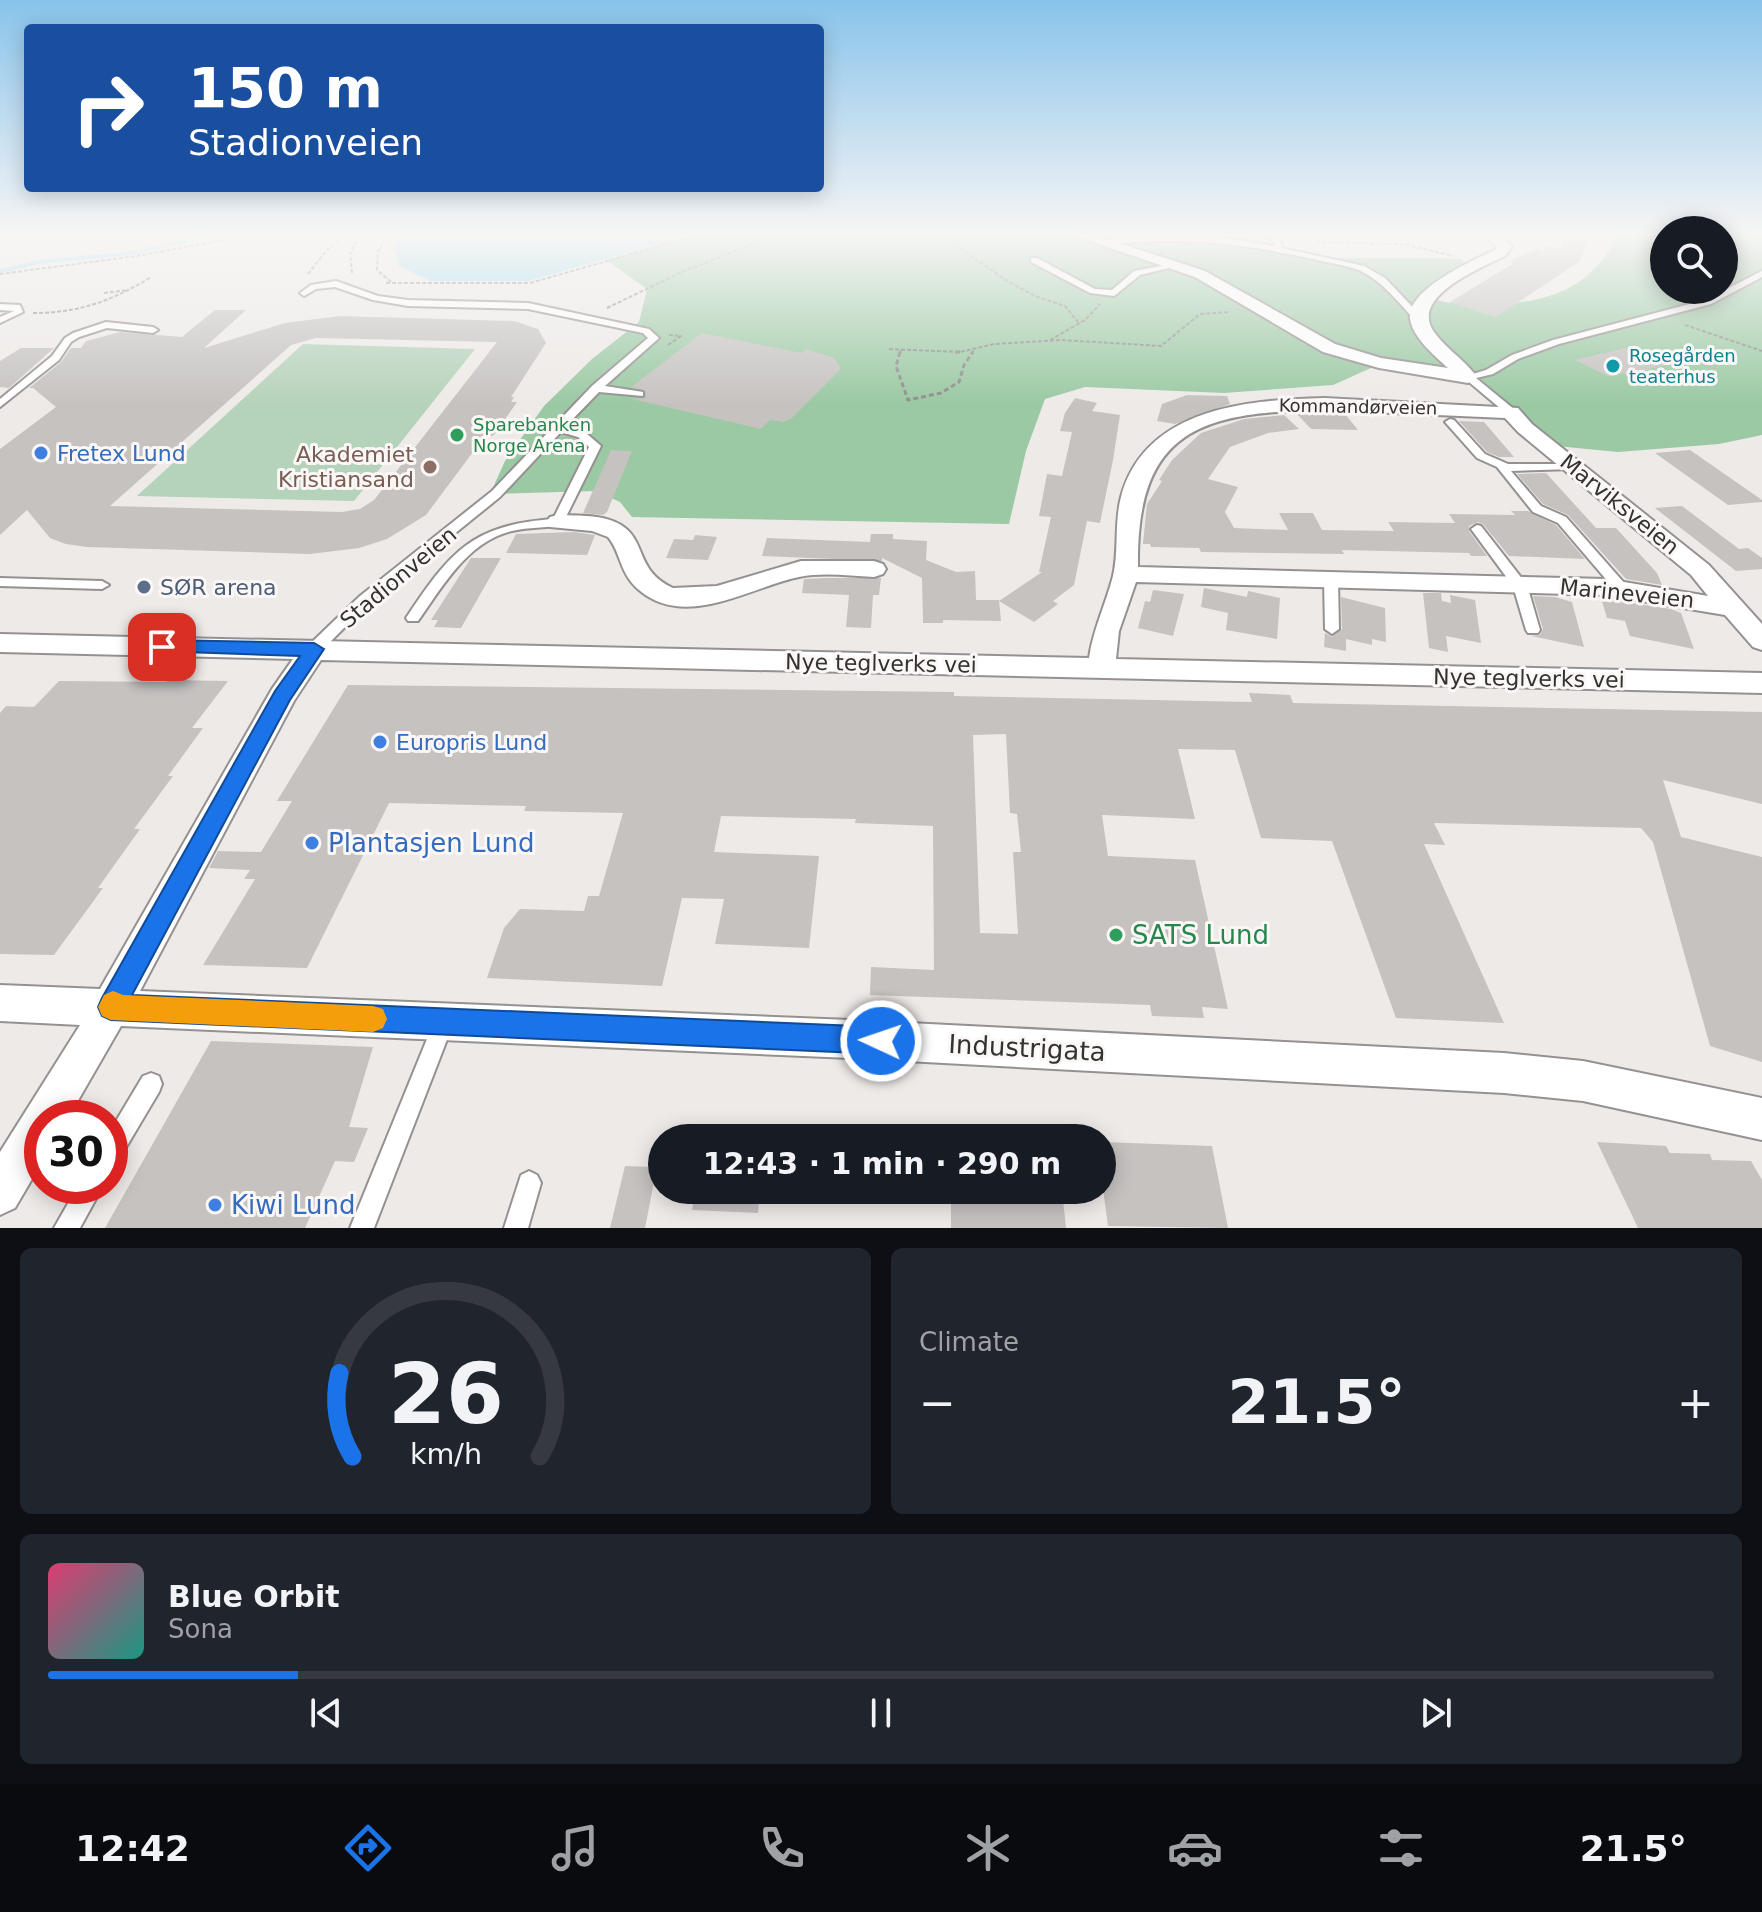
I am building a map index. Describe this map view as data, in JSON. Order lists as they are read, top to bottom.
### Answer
{
  "streets": {
    "street": [
      "Kommandørveien",
      "Marviksveien",
      "Stadionveien",
      "Marineveien",
      "Nye teglverks vei",
      "Industrigata"
    ]
  },
  "crossings": [
    ["Kommandørveien", "Marviksveien"],
    ["Kommandørveien", "Marineveien"],
    ["Marviksveien", "Marineveien"],
    ["Stadionveien", "Nye teglverks vei"],
    ["Stadionveien", "Industrigata"]
  ],
  "places": [
    "Rosegården teaterhus",
    "Sparebanken Norge Arena",
    "Fretex Lund",
    "Akademiet Kristiansand",
    "SØR arena",
    "Europris Lund",
    "Plantasjen Lund",
    "SATS Lund",
    "Kiwi Lund"
  ],
  "page": {
    "turn": ["150 m", "Stadionveien"],
    "limit": "30",
    "trip": "12:43 · 1 min · 290 m",
    "tile": "Climate",
    "heat": ["−", "21.5°", "+"],
    "song": ["Blue Orbit", "Sona"],
    "tabs": ["12:42", "21.5°"],
    "gauge": ["26", "km/h"]
  }
}
